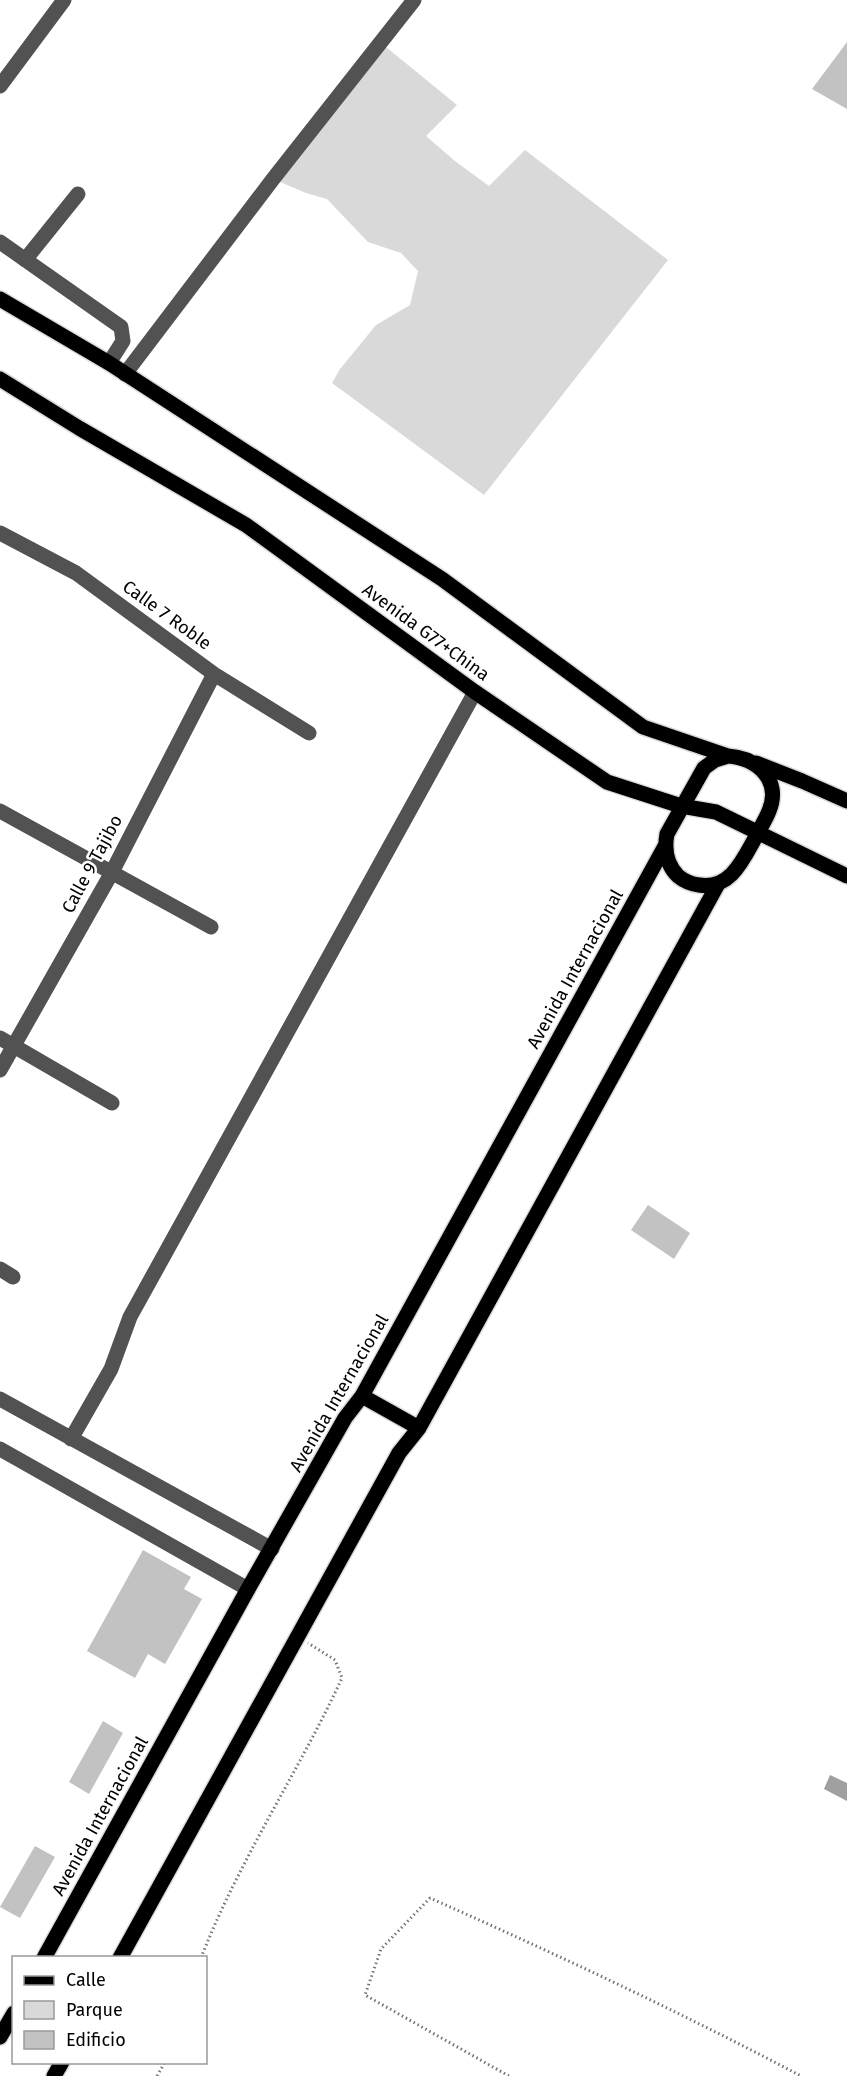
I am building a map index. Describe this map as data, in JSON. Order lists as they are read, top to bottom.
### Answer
{
  "streets": {
    "main road": ["Avenida G77+China", "Avenida Internacional"],
    "street": ["Calle 7 Roble", "Calle 9 Tajibo"]
  },
  "crossings": [
    ["Calle 7 Roble", "Calle 9 Tajibo"],
    ["Avenida G77+China", "Avenida Internacional"]
  ],
  "legend": ["Calle", "Parque", "Edificio"]
}
